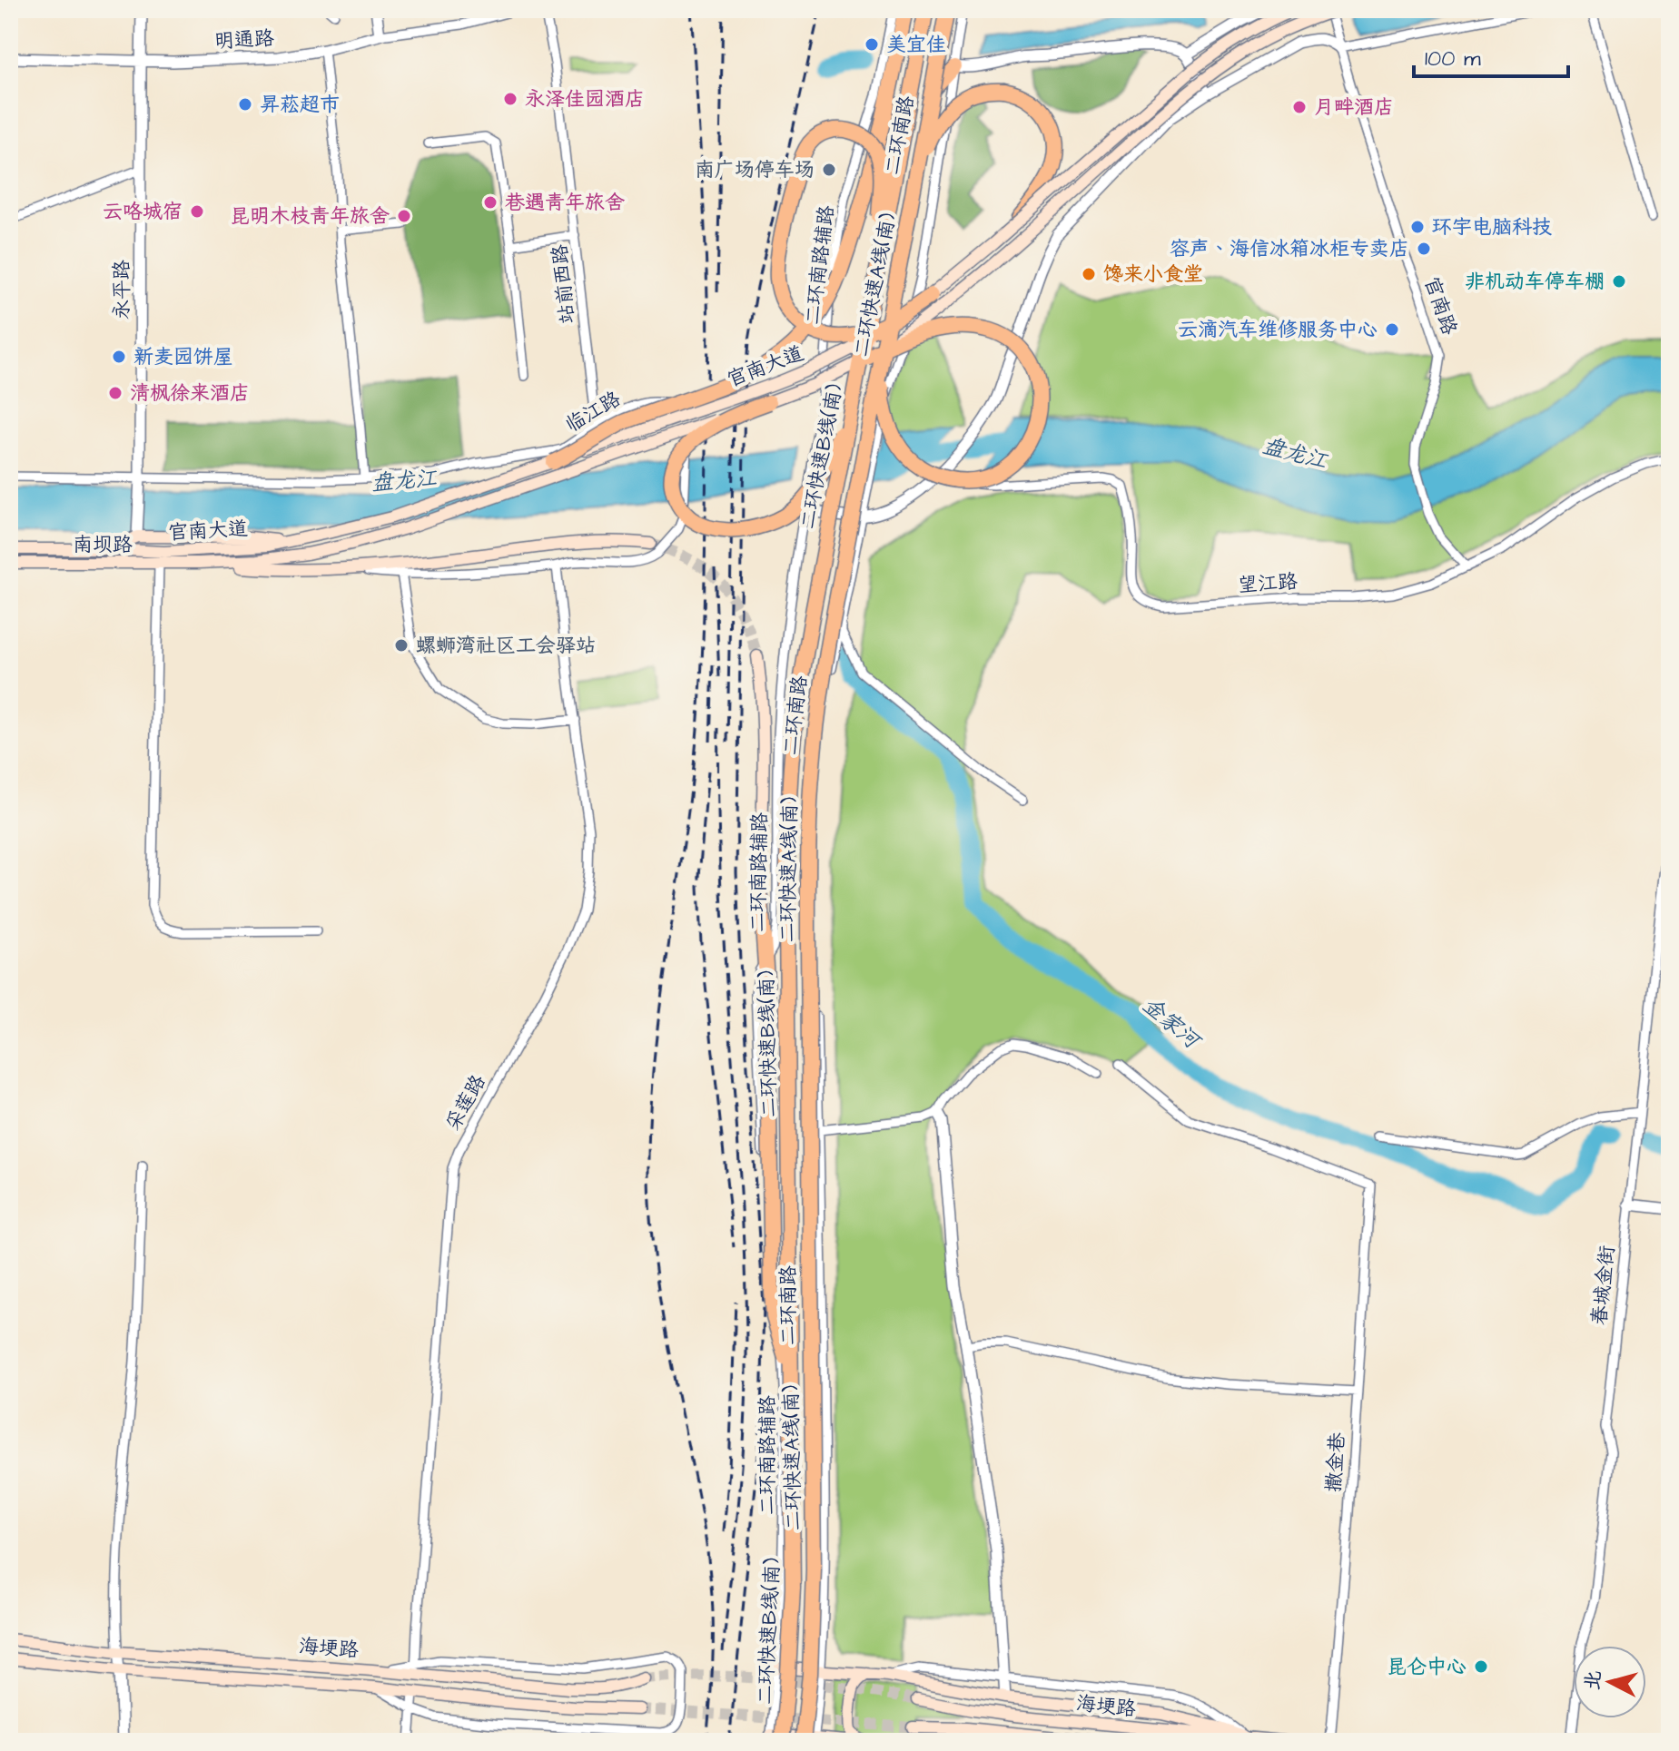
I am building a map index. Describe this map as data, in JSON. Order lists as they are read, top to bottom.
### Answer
{
  "streets": {
    "highway": ["二环快速A线(南)", "二环快速B线(南)"],
    "main road": [
      "二环南路",
      "官南大道",
      "南坝路",
      "海埂路"
    ],
    "street": [
      "明通路",
      "二环南路辅路",
      "站前西路",
      "永平路",
      "官南路",
      "临江路",
      "望江路",
      "采莲路",
      "春城金街",
      "撒金巷"
    ]
  },
  "crossings": [
    ["明通路", "永平路"],
    ["二环南路", "二环南路辅路"],
    ["二环南路", "二环快速A线(南)"],
    ["二环南路", "二环快速B线(南)"],
    ["二环南路辅路", "二环快速B线(南)"],
    ["站前西路", "临江路"],
    ["永平路", "临江路"],
    ["官南路", "望江路"],
    ["官南大道", "二环快速B线(南)"],
    ["官南大道", "南坝路"],
    ["采莲路", "海埂路"]
  ],
  "water": ["盘龙江", "金家河"],
  "places": [
    "美宜佳",
    "永泽佳园酒店",
    "昇菘超市",
    "月畔酒店",
    "南广场停车场",
    "巷遇青年旅舍",
    "云咯城宿",
    "昆明木枝青年旅舍",
    "环宇电脑科技",
    "容声、海信冰箱冰柜专卖店",
    "馋来小食堂",
    "非机动车停车棚",
    "云滴汽车维修服务中心",
    "新麦园饼屋",
    "清枫徐来酒店",
    "螺蛳湾社区工会驿站",
    "昆仑中心"
  ],
  "scale_bar": "100 m",
  "north": "left"
}
